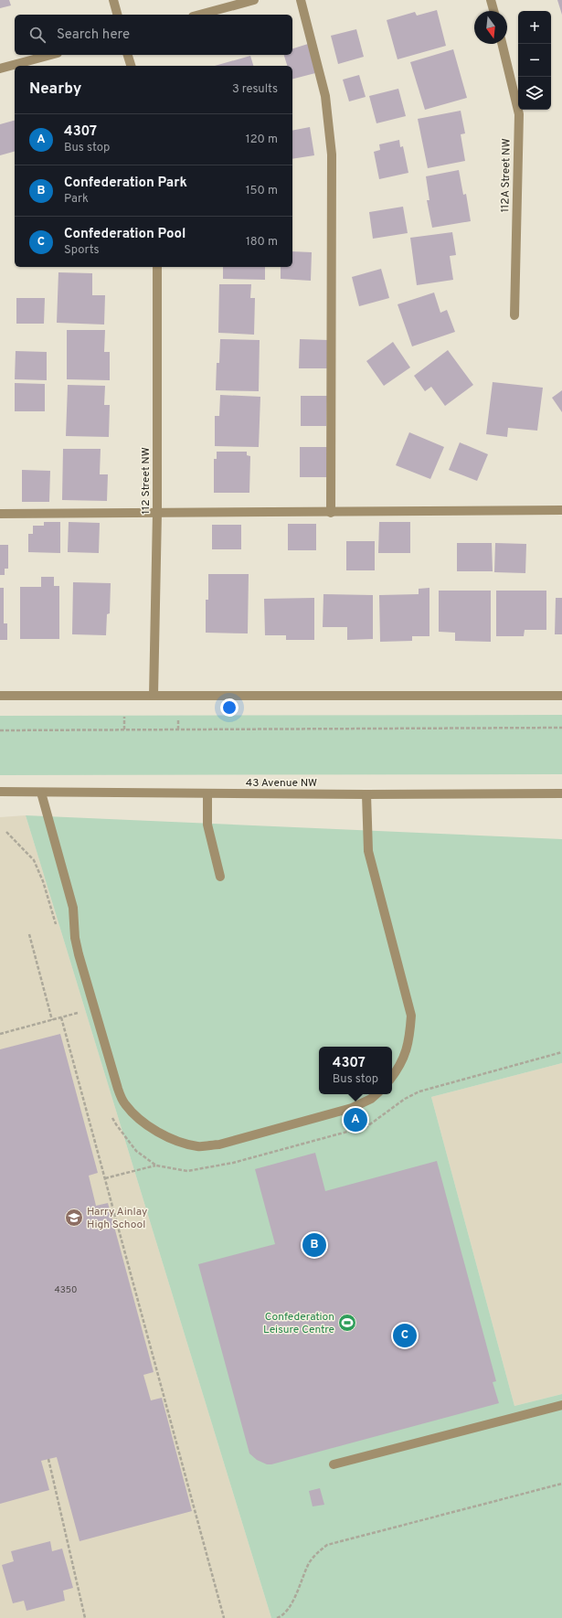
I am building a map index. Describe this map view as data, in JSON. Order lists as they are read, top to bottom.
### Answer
{
  "streets": {
    "street": ["112A Street NW", "112 Street NW", "43 Avenue NW"]
  },
  "places": {
    "school or university": ["Harry Ainlay High School"],
    "sports": ["Confederation Leisure Centre"]
  },
  "house_numbers": ["4350"],
  "north": "bottom",
  "page": {
    "map_buttons": ["+", "−"],
    "search": "Search here",
    "heading": ["Nearby", "3 results"],
    "list": [
      {
        "mark": "A",
        "name": "4307",
        "note": "Bus stop",
        "value": "120 m"
      },
      {
        "mark": "B",
        "name": "Confederation Park",
        "note": "Park",
        "value": "150 m"
      },
      {
        "mark": "C",
        "name": "Confederation Pool",
        "note": "Sports",
        "value": "180 m"
      }
    ],
    "popup": ["4307", "Bus stop"],
    "pins": ["A", "B", "C"]
  }
}
